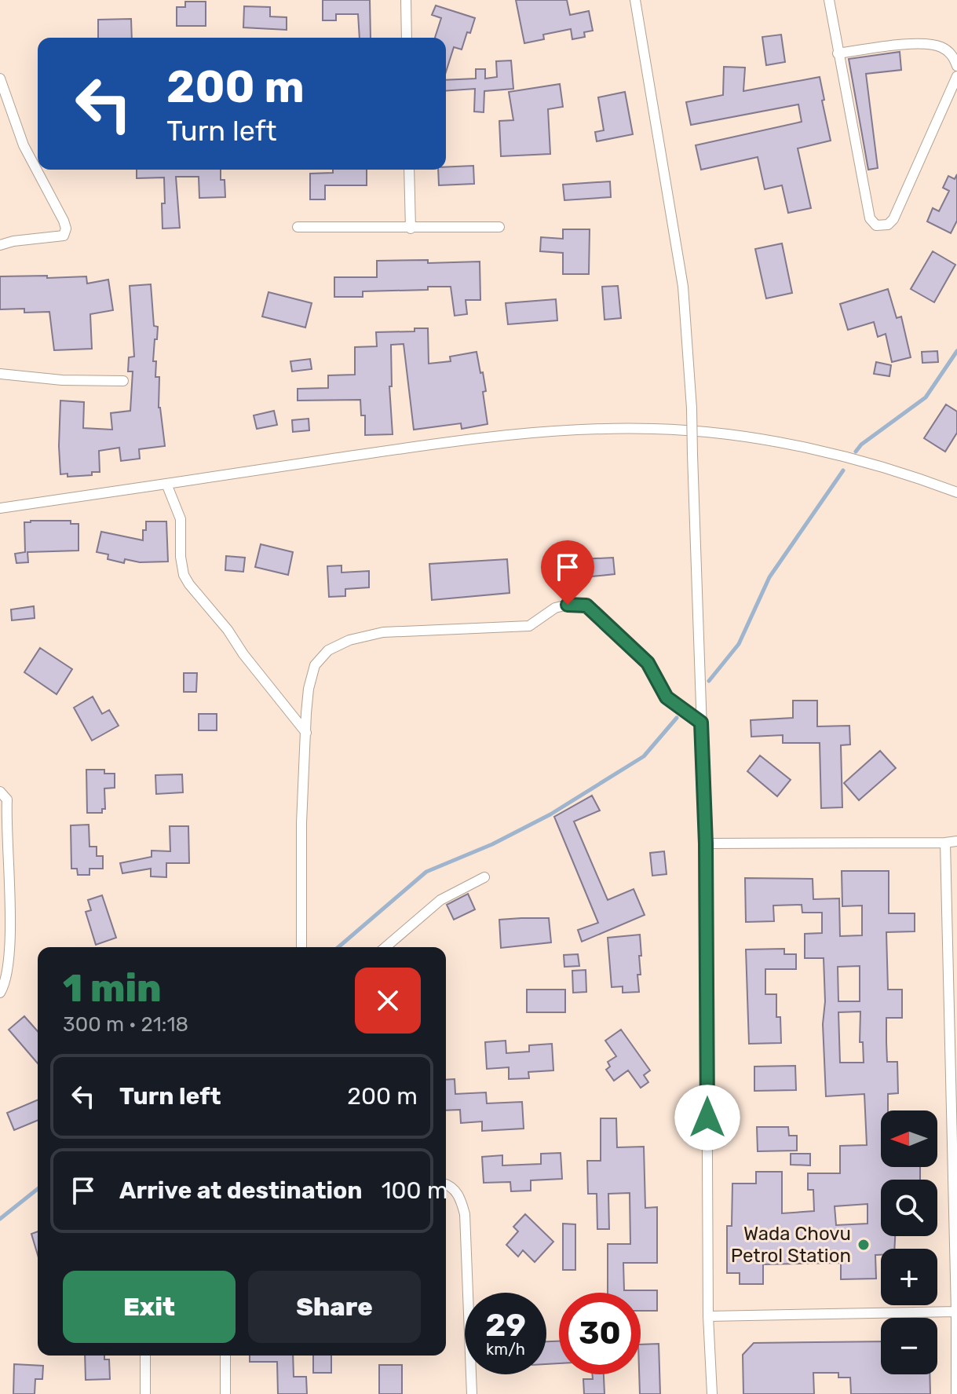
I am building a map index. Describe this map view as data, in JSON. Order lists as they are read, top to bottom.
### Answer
{
  "places": ["Wada Chovu Petrol Station"],
  "north": "left",
  "page": {
    "turn": ["200 m", "Turn left"],
    "heading": ["1 min", "300 m · 21:18"],
    "list": [
      {
        "name": "Turn left",
        "value": "200 m"
      },
      {
        "name": "Arrive at destination",
        "value": "100 m"
      }
    ],
    "map_buttons": ["+", "−"],
    "buttons": ["Exit", "Share"],
    "speed": "29 km/h",
    "limit": "30"
  }
}
